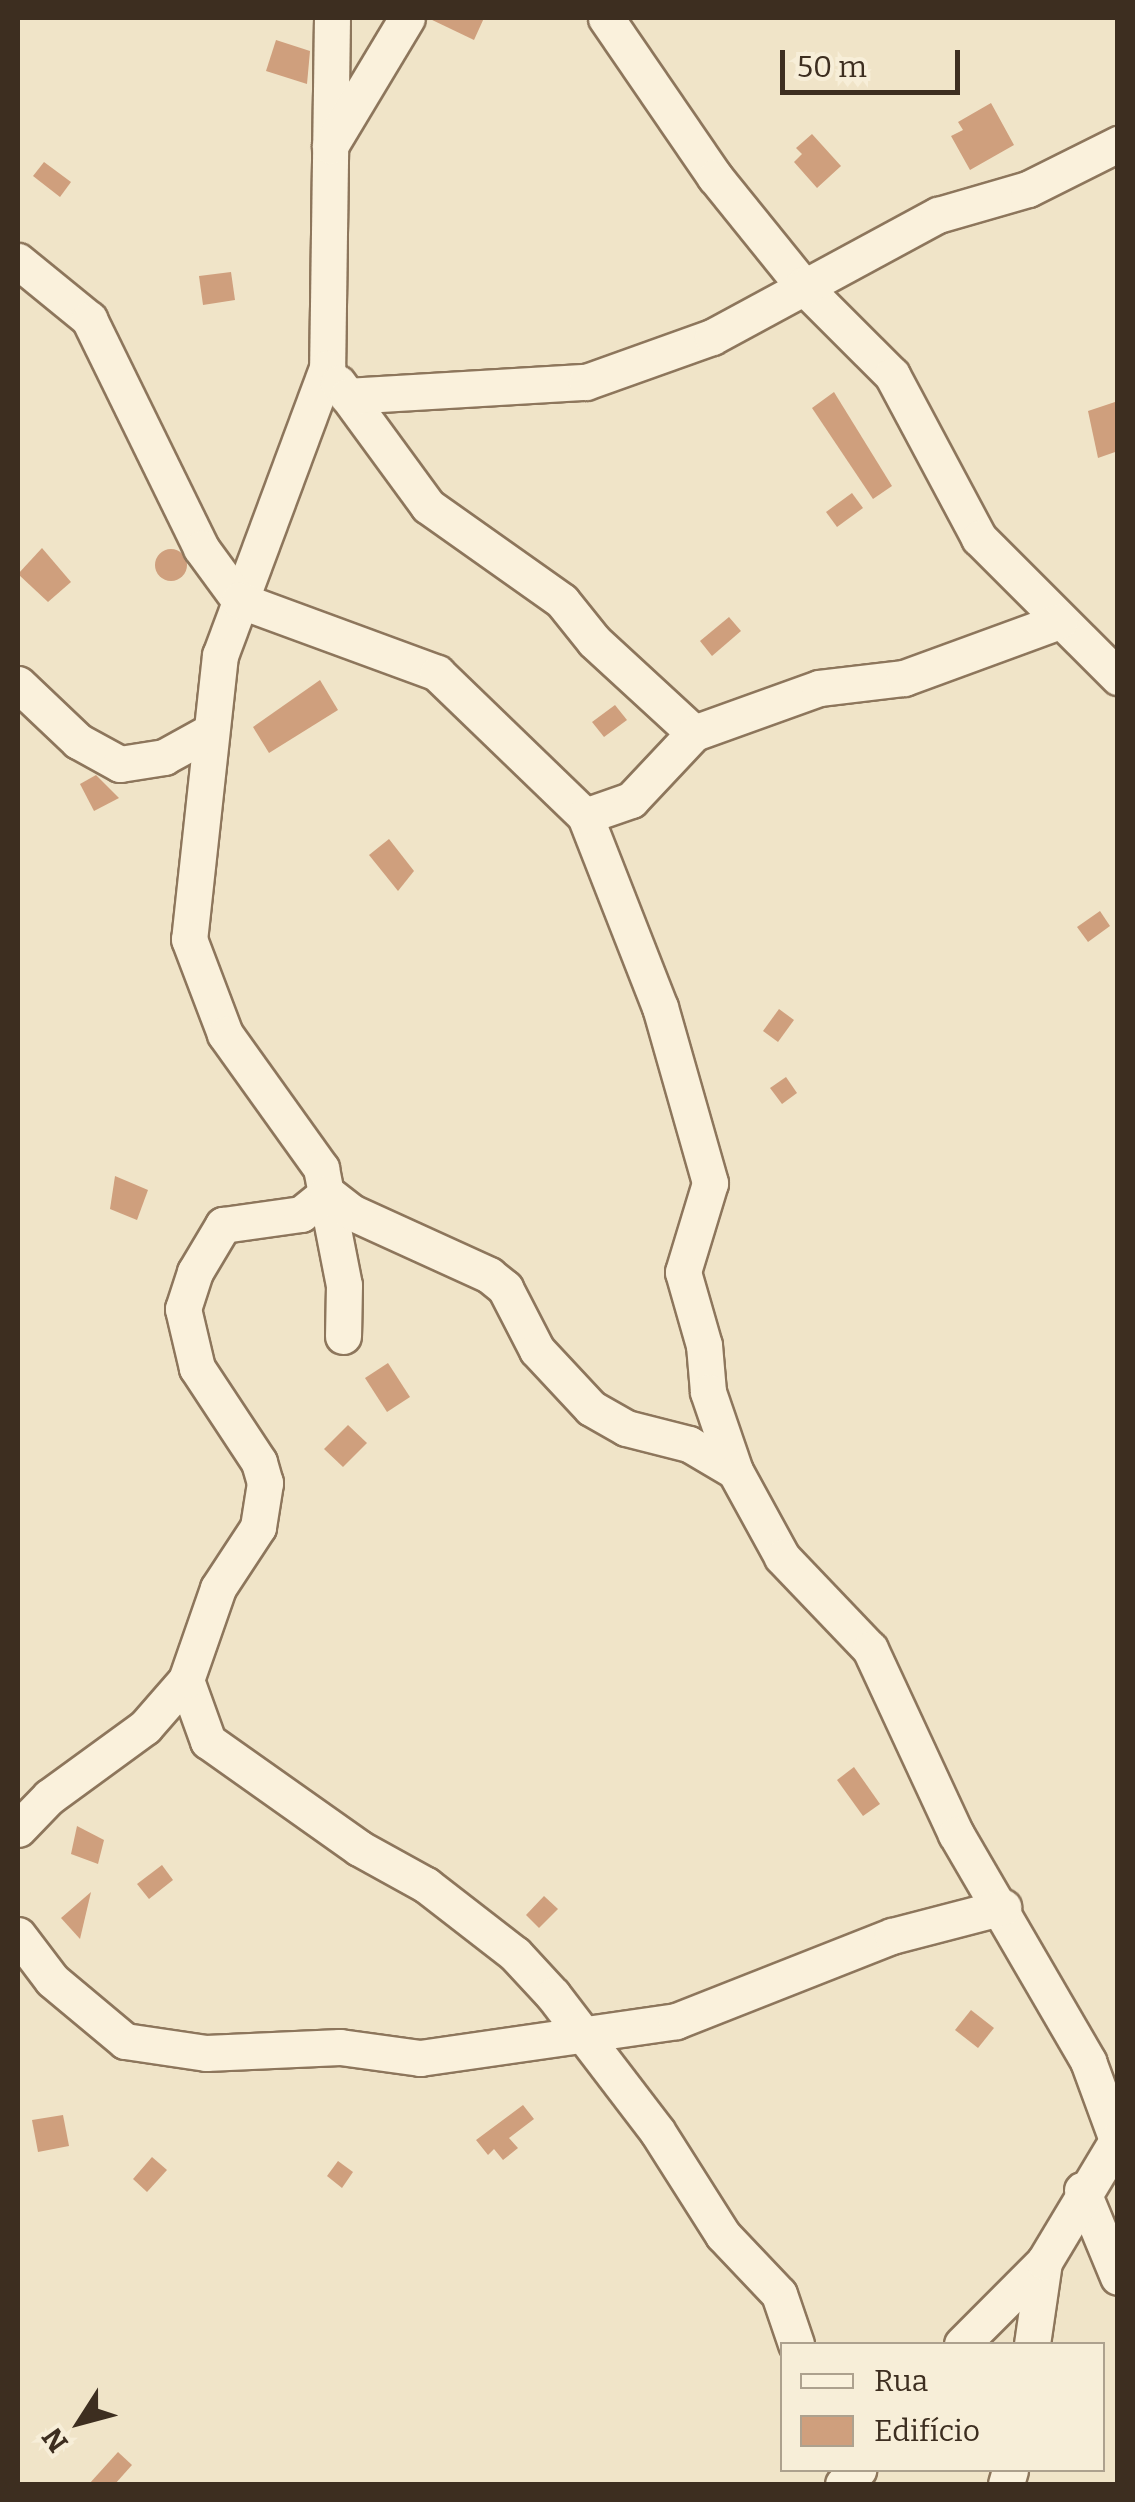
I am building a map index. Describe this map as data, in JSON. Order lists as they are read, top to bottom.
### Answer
{
  "legend": ["Rua", "Edifício"],
  "scale_bar": "50 m",
  "north": "bottom left"
}
